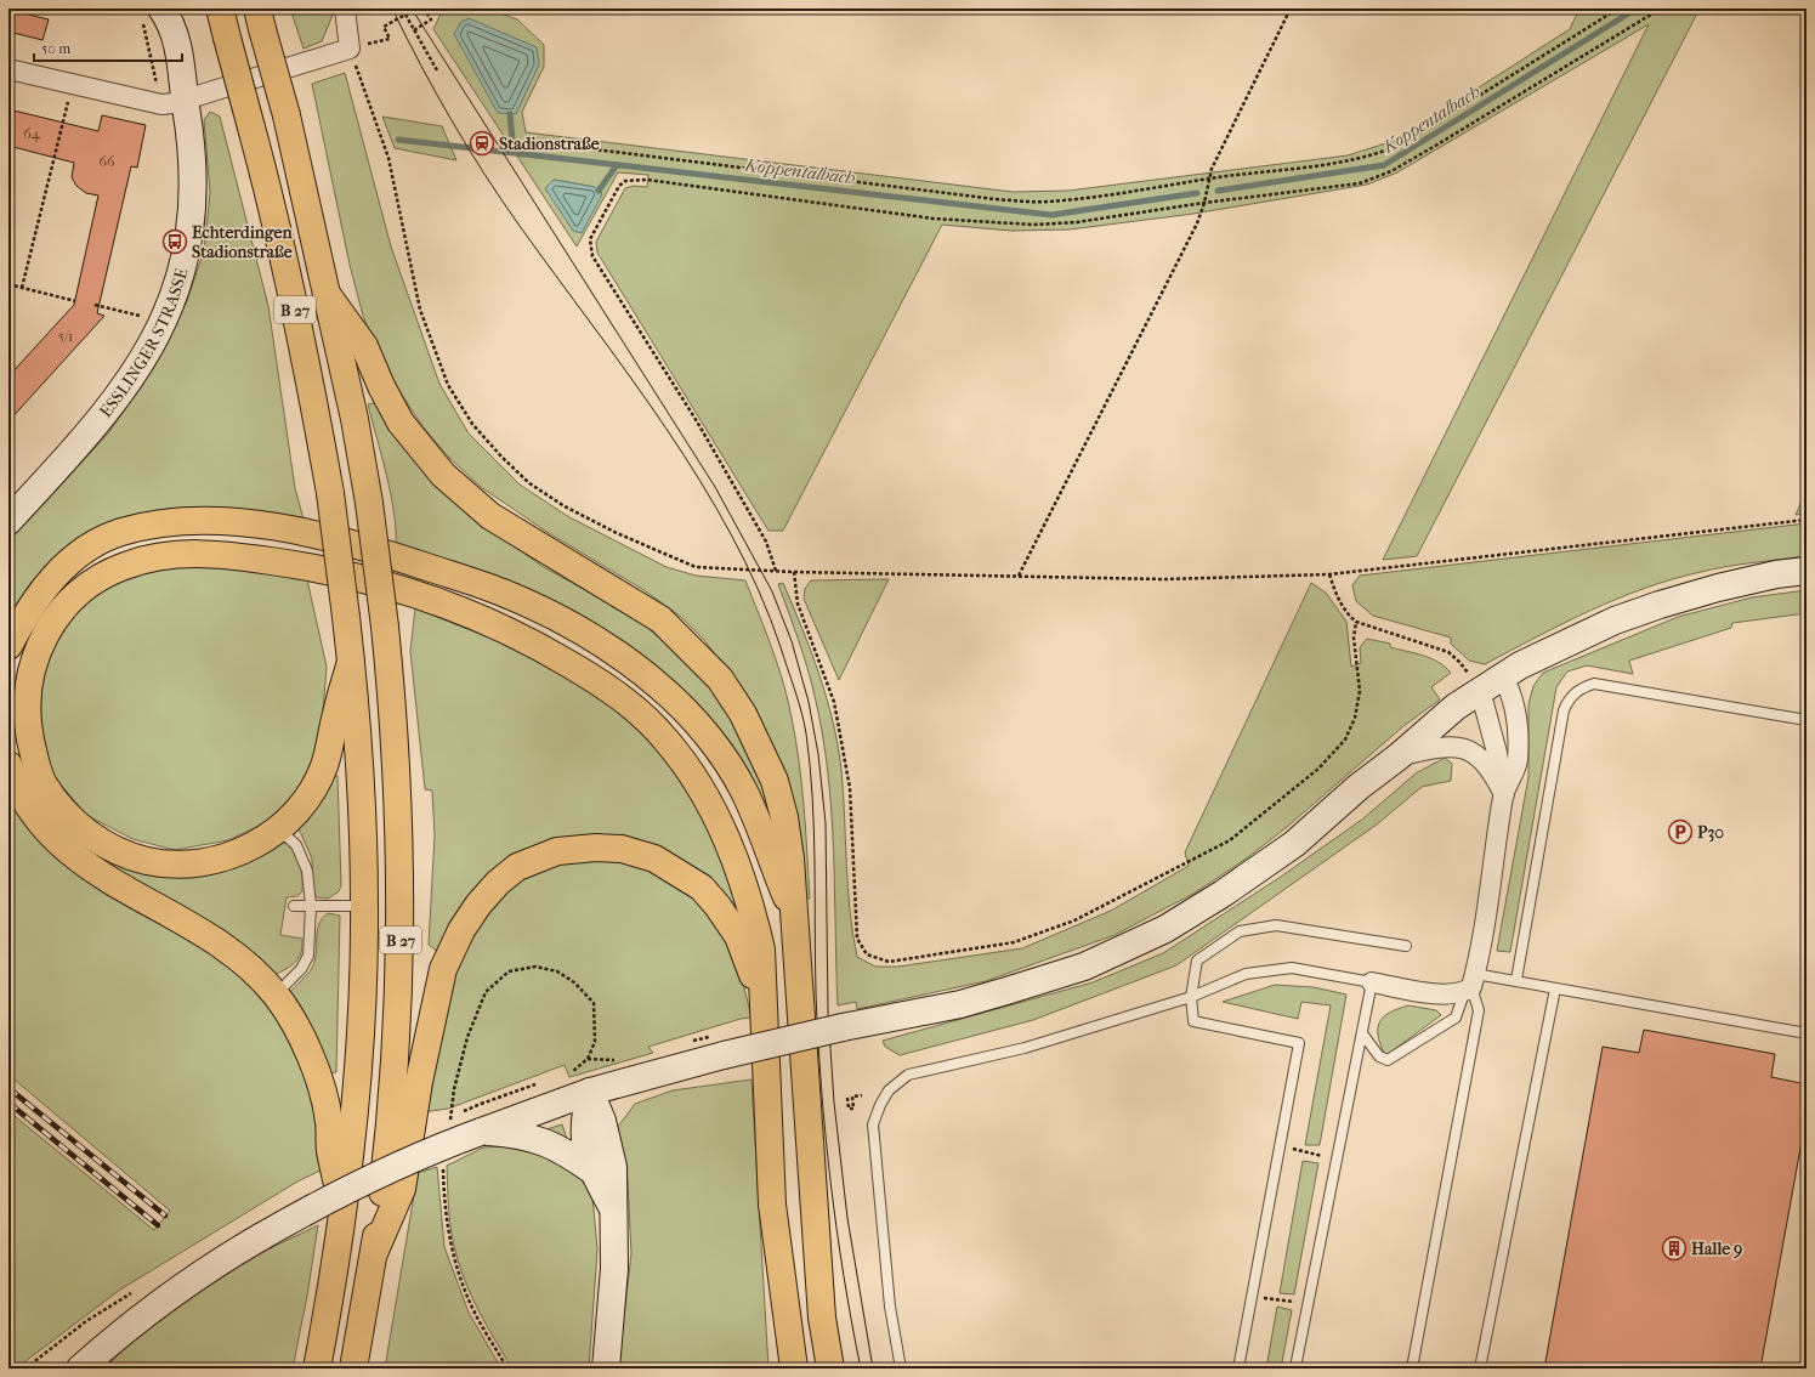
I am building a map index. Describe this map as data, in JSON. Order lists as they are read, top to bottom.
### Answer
{
  "streets": {
    "highway": ["B 27"],
    "main road": ["ESSLINGER STRASSE"]
  },
  "water": ["Koppentalbach"],
  "places": {
    "station": ["Stadionstraße"],
    "bus stop": ["Echterdingen Stadionstraße"],
    "parking": ["P30"],
    "building": ["Halle 9"]
  },
  "house_numbers": ["64", "66", "5/1"],
  "scale_bar": "50 m"
}
